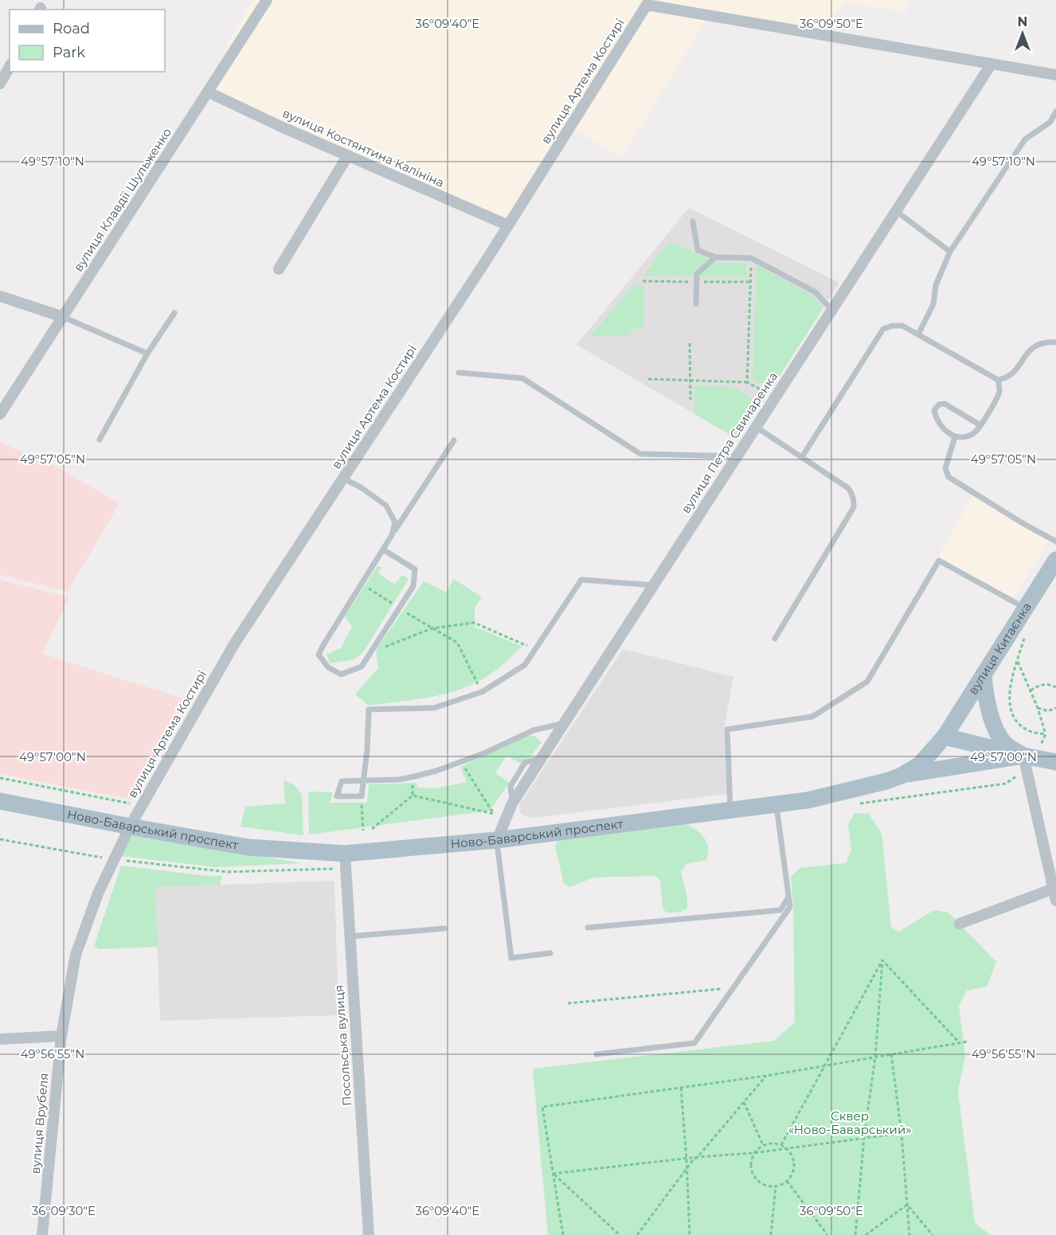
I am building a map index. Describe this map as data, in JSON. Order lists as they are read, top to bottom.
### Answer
{
  "streets": {
    "main road": ["вулиця Китаєнка", "Ново-Баварський проспект"],
    "street": [
      "вулиця Артема Костирі",
      "вулиця Костянтина Калініна",
      "вулиця Клавдії Шульженко",
      "вулиця Петра Свинаренка",
      "Посольська вулиця",
      "вулиця Врубеля"
    ]
  },
  "crossings": [
    ["вулиця Артема Костирі", "вулиця Костянтина Калініна"],
    ["вулиця Артема Костирі", "Ново-Баварський проспект"],
    ["вулиця Артема Костирі", "вулиця Врубеля"],
    ["вулиця Костянтина Калініна", "вулиця Клавдії Шульженко"],
    ["вулиця Петра Свинаренка", "Ново-Баварський проспект"],
    ["вулиця Китаєнка", "Ново-Баварський проспект"],
    ["Ново-Баварський проспект", "Посольська вулиця"],
    ["Ново-Баварський проспект", "вулиця Врубеля"]
  ],
  "parks": ["Сквер «Ново-Баварський»"],
  "legend": ["Road", "Park"],
  "north": "top",
  "coordinates": [
    "36°09'40\"E",
    "36°09'50\"E",
    "49°57'10\"N",
    "49°57'05\"N",
    "49°57'00\"N",
    "49°56'55\"N",
    "36°09'30\"E"
  ]
}
